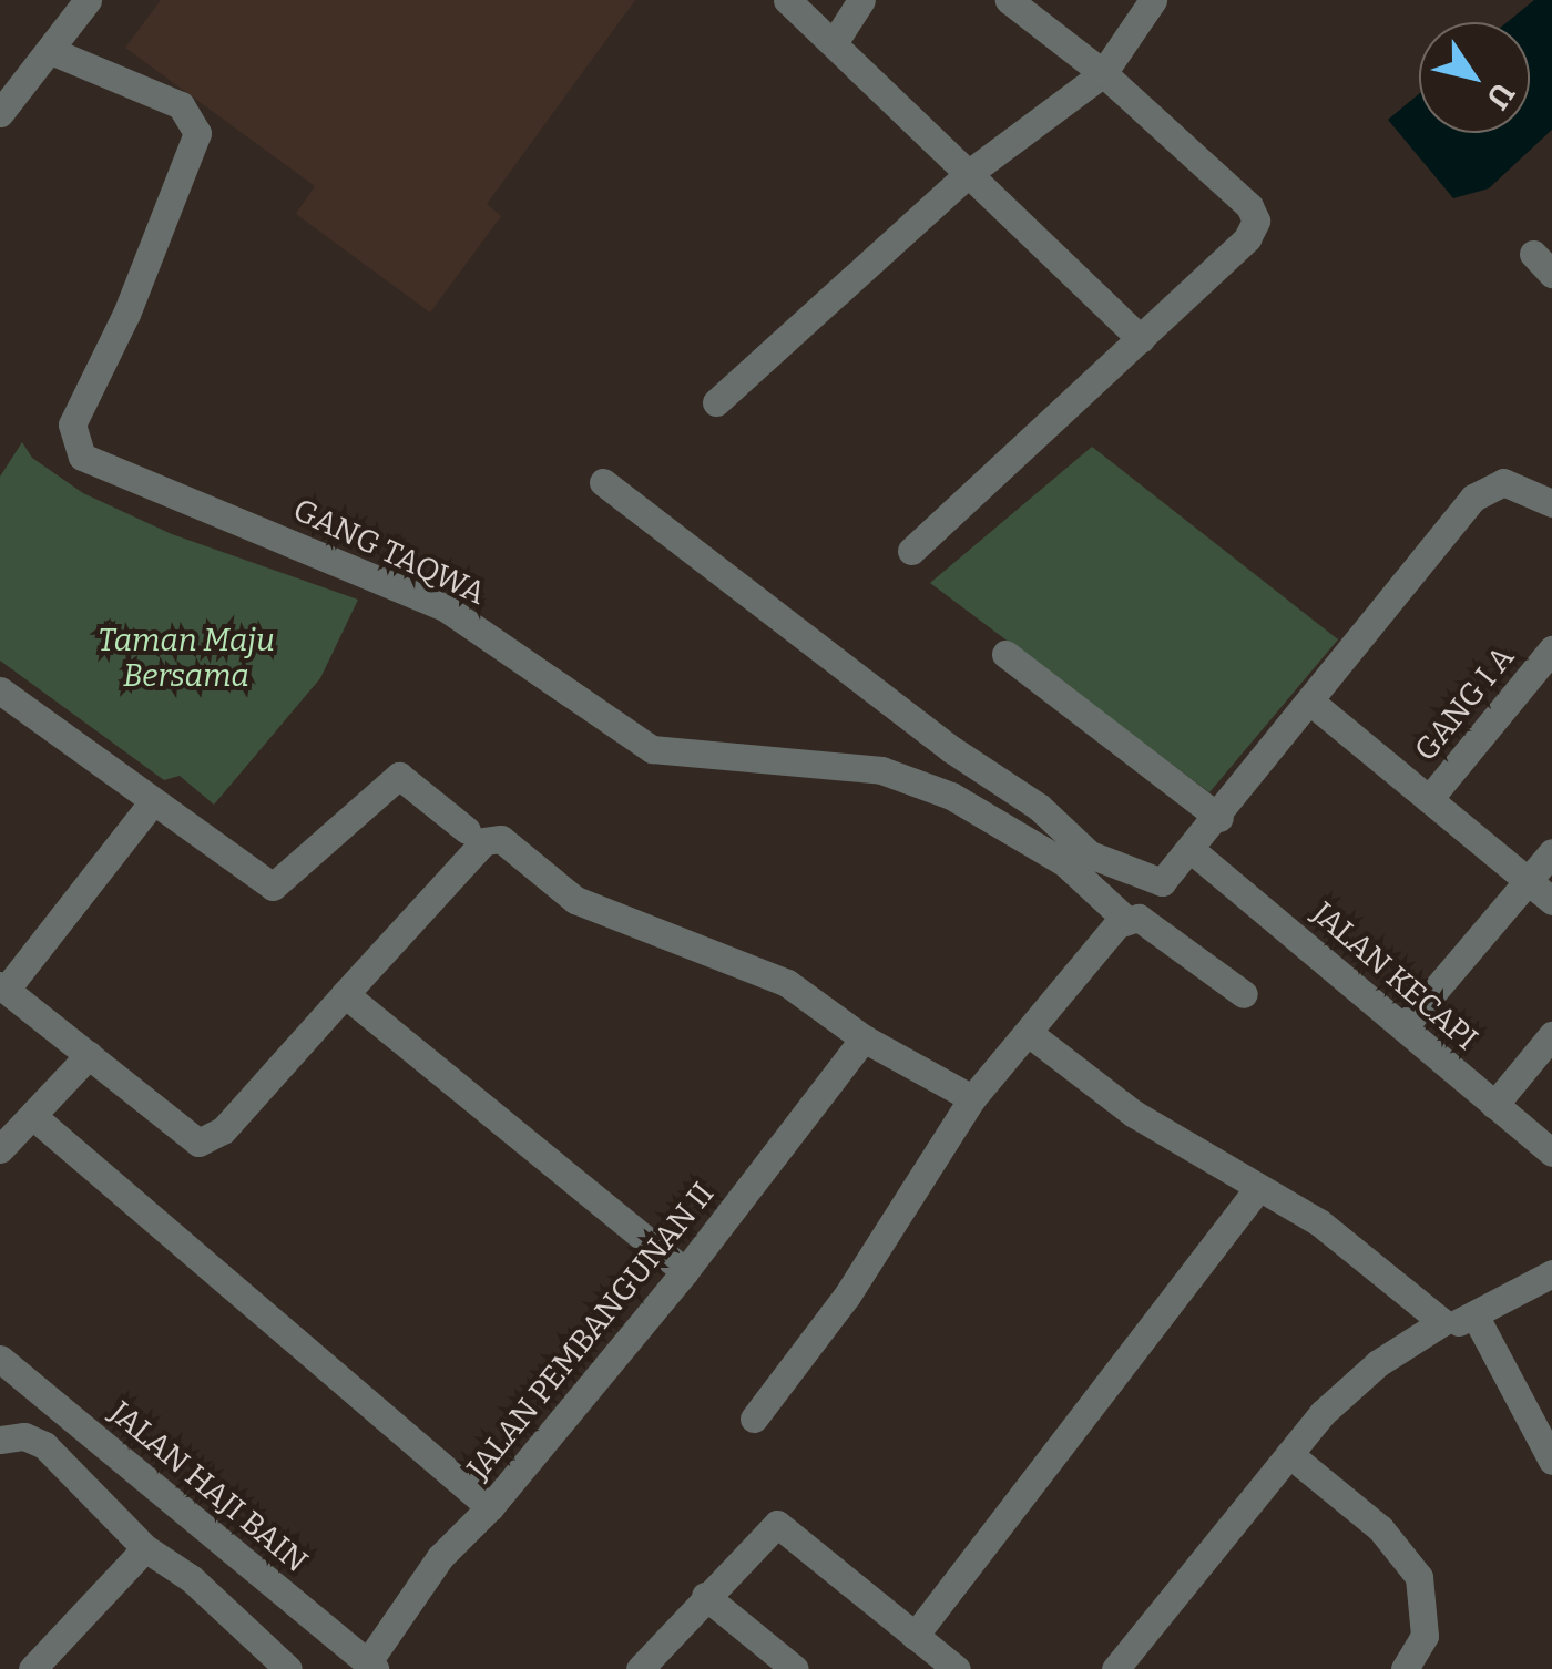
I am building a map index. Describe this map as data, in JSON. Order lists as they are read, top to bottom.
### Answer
{
  "streets": {
    "street": [
      "GANG TAQWA",
      "GANG I A",
      "JALAN KECAPI",
      "JALAN PEMBANGUNAN II",
      "JALAN HAJI BAIN"
    ]
  },
  "crossings": [
    ["JALAN PEMBANGUNAN II", "JALAN HAJI BAIN"]
  ],
  "parks": ["Taman Maju Bersama"],
  "north": "bottom right"
}
